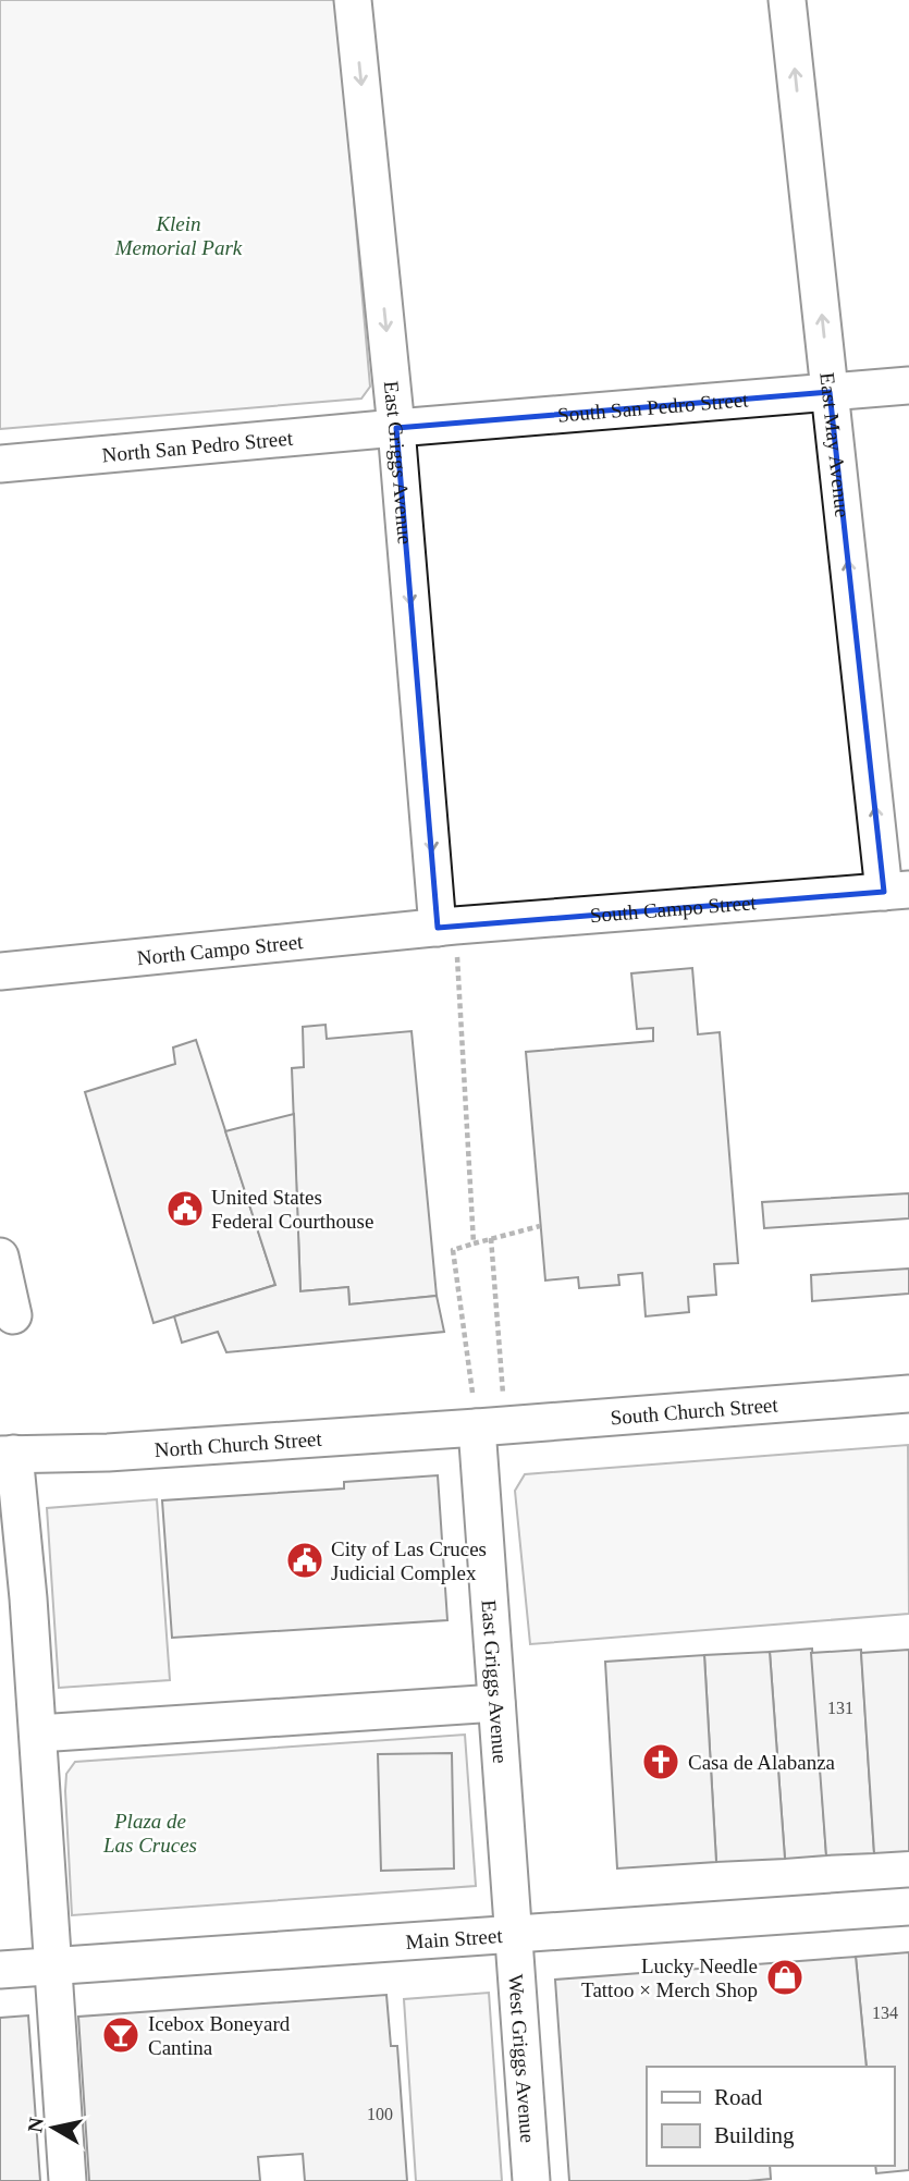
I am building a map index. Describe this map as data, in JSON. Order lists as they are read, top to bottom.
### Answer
{
  "streets": {
    "street": [
      "South San Pedro Street",
      "North San Pedro Street",
      "East May Avenue",
      "East Griggs Avenue",
      "South Campo Street",
      "North Campo Street",
      "South Church Street",
      "North Church Street",
      "Main Street",
      "West Griggs Avenue"
    ]
  },
  "crossings": [
    ["South San Pedro Street", "North San Pedro Street"],
    ["South San Pedro Street", "East May Avenue"],
    ["South San Pedro Street", "East Griggs Avenue"],
    ["North San Pedro Street", "East Griggs Avenue"],
    ["East May Avenue", "South Campo Street"],
    ["East Griggs Avenue", "South Campo Street"],
    ["East Griggs Avenue", "North Campo Street"],
    ["East Griggs Avenue", "South Church Street"],
    ["East Griggs Avenue", "North Church Street"],
    ["East Griggs Avenue", "Main Street"],
    ["East Griggs Avenue", "West Griggs Avenue"],
    ["South Campo Street", "North Campo Street"],
    ["South Church Street", "North Church Street"],
    ["Main Street", "West Griggs Avenue"]
  ],
  "one_way": ["East May Avenue", "East Griggs Avenue"],
  "parks": ["Klein Memorial Park", "Plaza de Las Cruces"],
  "places": {
    "public building": ["United States Federal Courthouse", "City of Las Cruces Judicial Complex"],
    "church": ["Casa de Alabanza"],
    "shop": ["Lucky Needle Tattoo × Merch Shop"],
    "bar": ["Icebox Boneyard Cantina"]
  },
  "house_numbers": ["131", "134", "100"],
  "legend": ["Road", "Building"],
  "north": "left"
}
